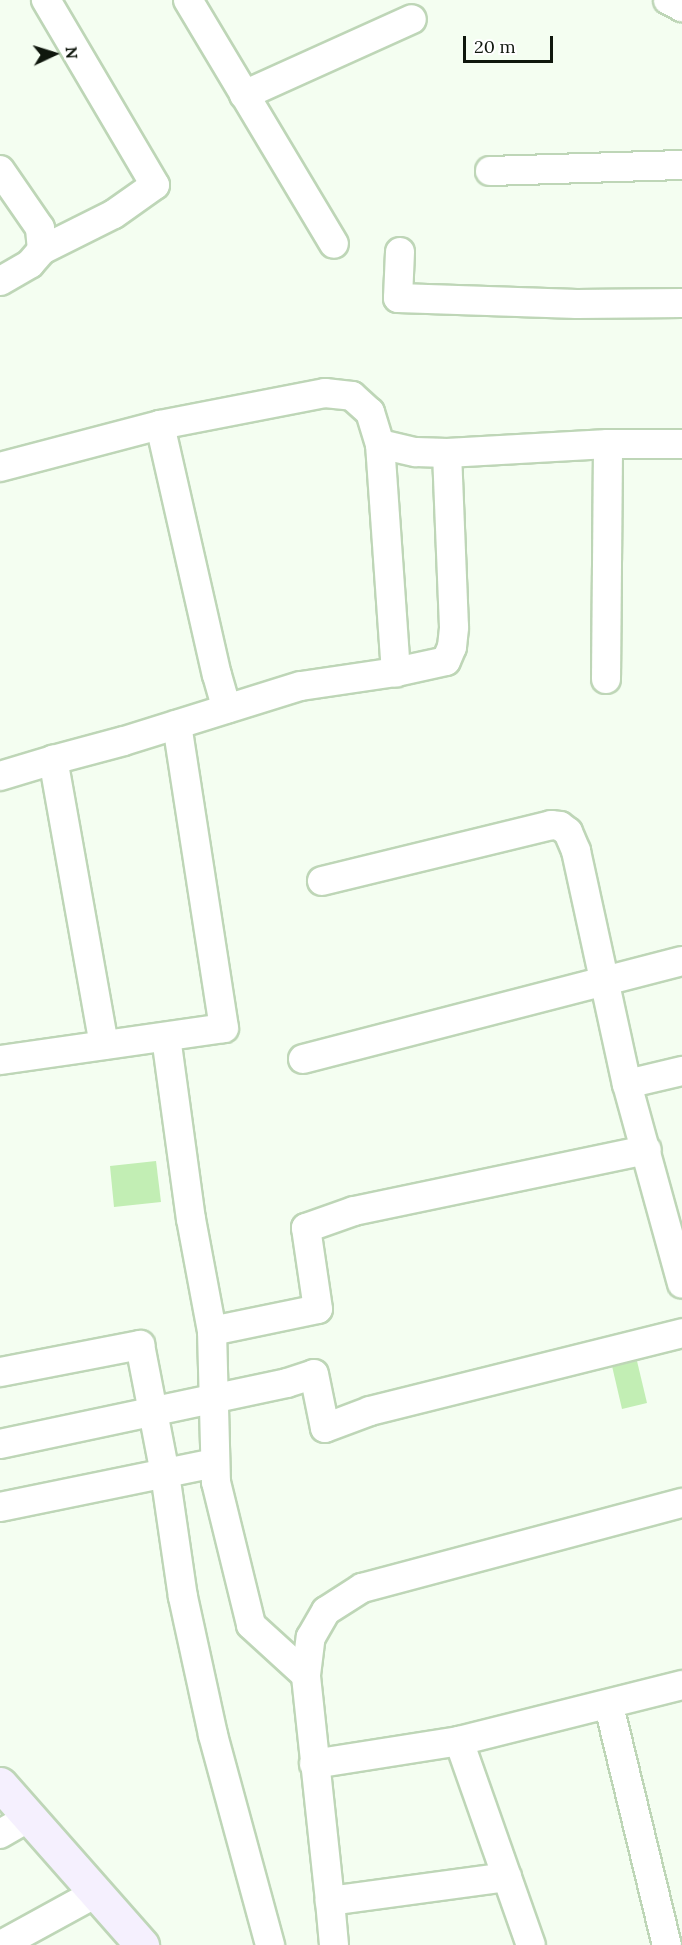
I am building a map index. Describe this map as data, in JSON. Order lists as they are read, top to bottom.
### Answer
{
  "scale_bar": "20 m",
  "north": "right"
}
